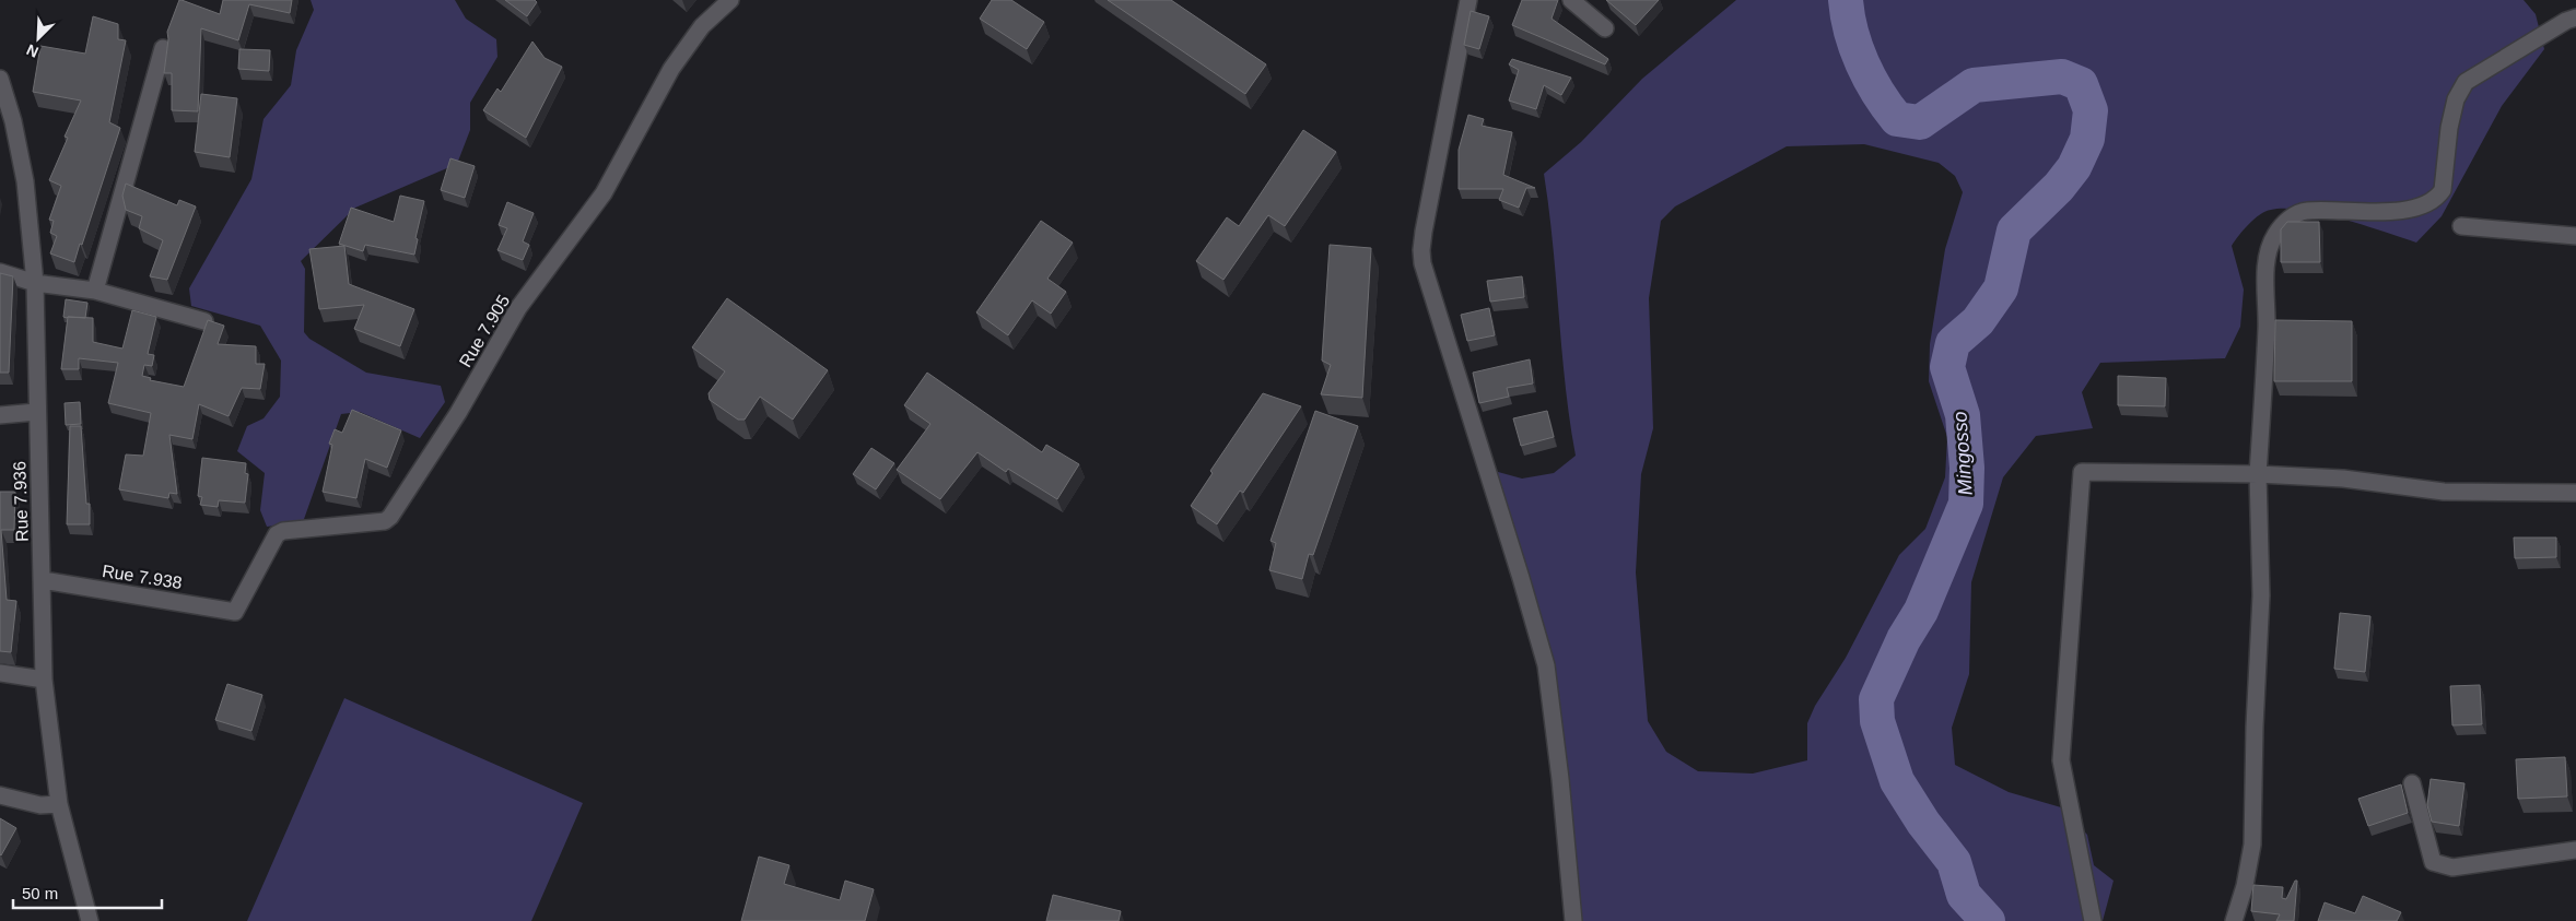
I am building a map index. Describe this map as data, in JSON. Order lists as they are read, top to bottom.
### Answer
{
  "streets": {
    "street": ["Rue 7.905", "Rue 7.936", "Rue 7.938"]
  },
  "crossings": [
    ["Rue 7.905", "Rue 7.938"],
    ["Rue 7.936", "Rue 7.938"]
  ],
  "water": ["Mingosso"],
  "scale_bar": "50 m",
  "north": "bottom left"
}
